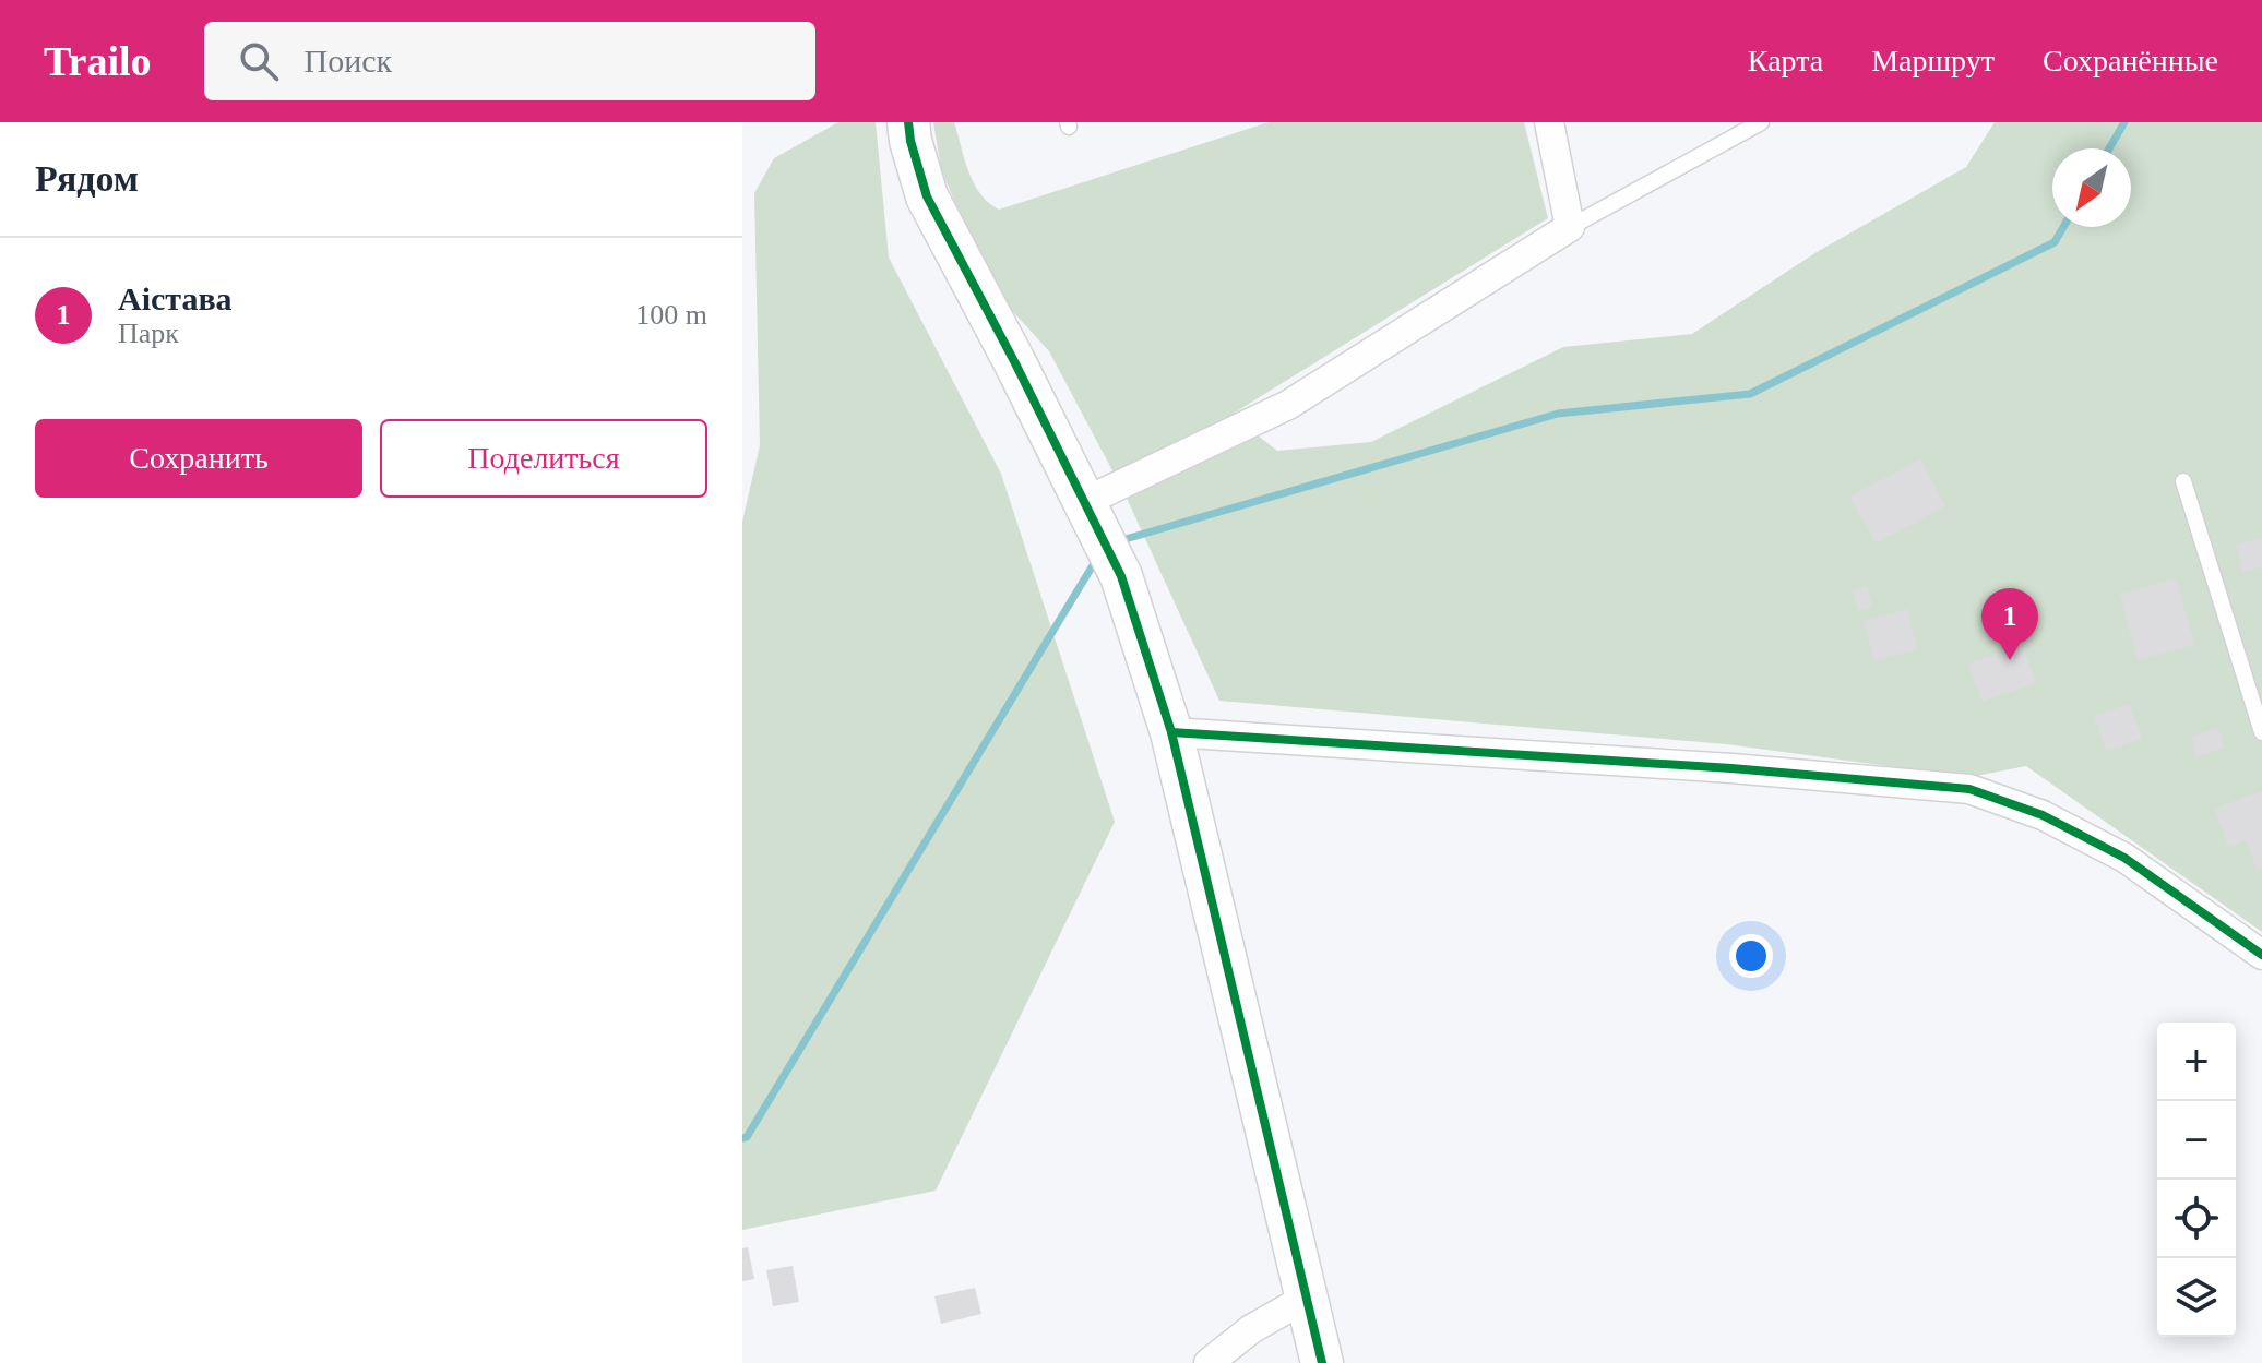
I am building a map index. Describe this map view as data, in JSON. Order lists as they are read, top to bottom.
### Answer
{
  "north": "bottom left",
  "page": {
    "header": "Trailo",
    "search": "Поиск",
    "nav": ["Карта", "Маршрут", "Сохранённые"],
    "heading": "Рядом",
    "list": [
      {
        "mark": "1",
        "name": "Аістава",
        "note": "Парк",
        "value": "100 m"
      }
    ],
    "buttons": ["Сохранить", "Поделиться"],
    "pins": "1",
    "map_buttons": ["+", "−"]
  }
}
